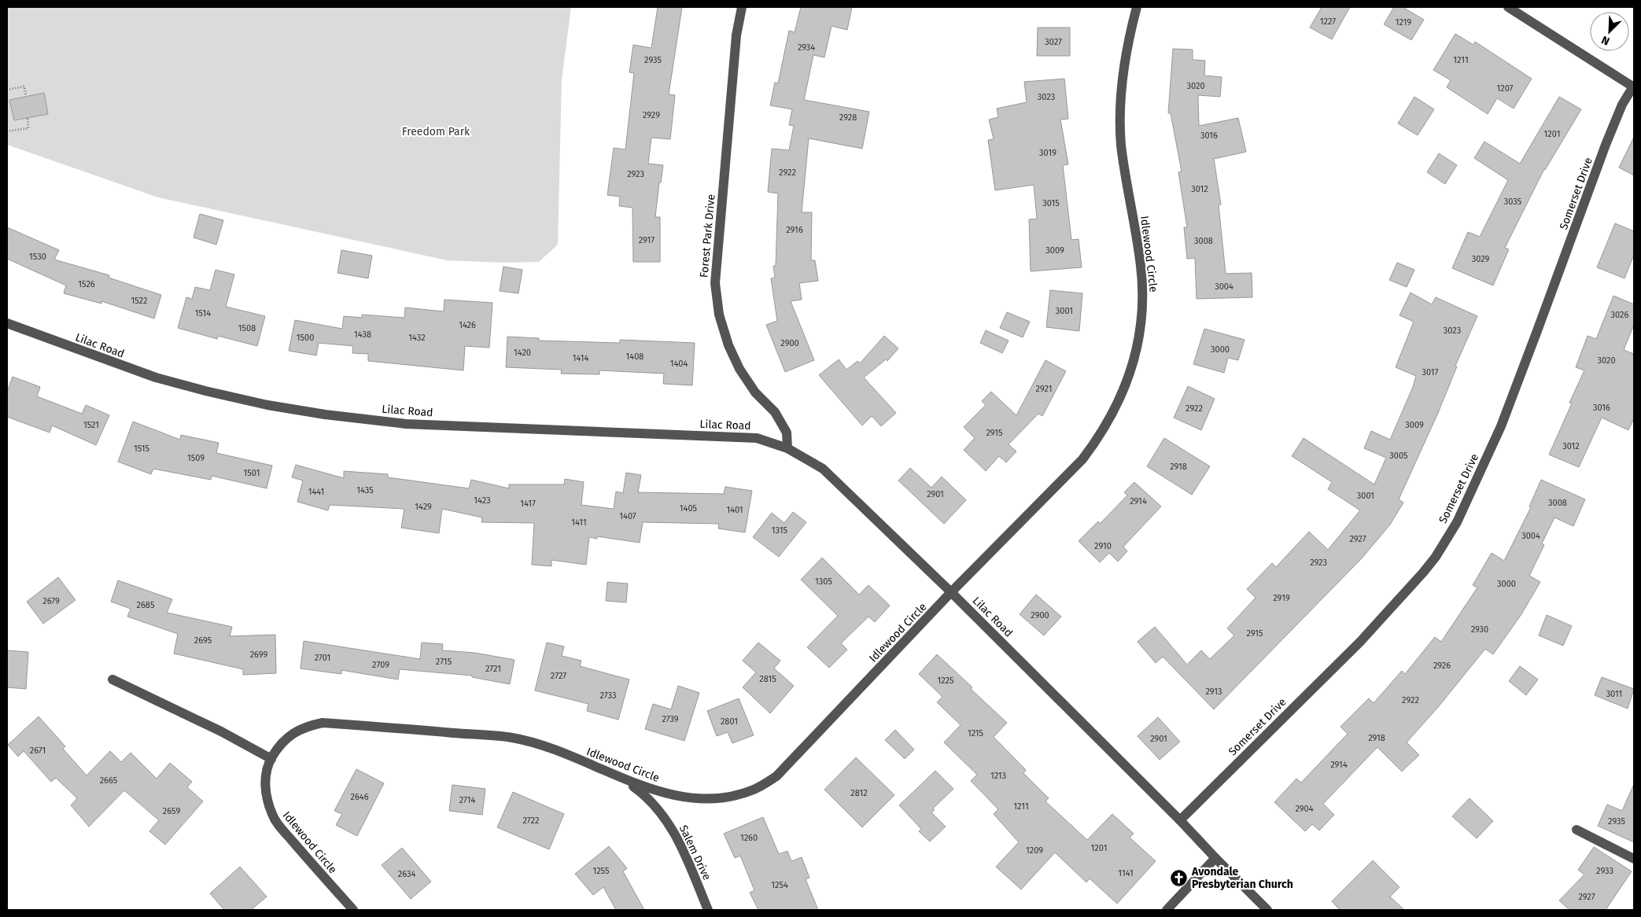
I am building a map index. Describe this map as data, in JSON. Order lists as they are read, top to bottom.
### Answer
{
  "streets": {
    "street": [
      "Somerset Drive",
      "Forest Park Drive",
      "Idlewood Circle",
      "Lilac Road",
      "Salem Drive"
    ]
  },
  "crossings": [
    ["Somerset Drive", "Lilac Road"],
    ["Forest Park Drive", "Lilac Road"],
    ["Idlewood Circle", "Lilac Road"],
    ["Idlewood Circle", "Salem Drive"]
  ],
  "parks": ["Freedom Park"],
  "places": {
    "church": ["Avondale Presbyterian Church"]
  },
  "house_numbers": [
    "1227",
    "1219",
    "3027",
    "2934",
    "2935",
    "1211",
    "3020",
    "1207",
    "3023",
    "2929",
    "2928",
    "1201",
    "3016",
    "3019",
    "2922",
    "2923",
    "3012",
    "3035",
    "3015",
    "2916",
    "2917",
    "3008",
    "3009",
    "1530",
    "3029",
    "1526",
    "3004",
    "1522",
    "3001",
    "1514",
    "3026",
    "1426",
    "1508",
    "3023",
    "1438",
    "1500",
    "1432",
    "2900",
    "3000",
    "1420",
    "1408",
    "1414",
    "3020",
    "1404",
    "3017",
    "2921",
    "3016",
    "2922",
    "1521",
    "3009",
    "2915",
    "3012",
    "1515",
    "3005",
    "1509",
    "2918",
    "1501",
    "1435",
    "1441",
    "2901",
    "3001",
    "1423",
    "2914",
    "3008",
    "1417",
    "1429",
    "1405",
    "1401",
    "1407",
    "1411",
    "1315",
    "3004",
    "2927",
    "2910",
    "2923",
    "1305",
    "3000",
    "2919",
    "2679",
    "2685",
    "2900",
    "2930",
    "2915",
    "2695",
    "2699",
    "2701",
    "2715",
    "2709",
    "2926",
    "2721",
    "2727",
    "2815",
    "1225",
    "2913",
    "3011",
    "2733",
    "2922",
    "2739",
    "2801",
    "1215",
    "2918",
    "2901",
    "2671",
    "2914",
    "1213",
    "2665",
    "2812",
    "2646",
    "2714",
    "1211",
    "2904",
    "2659",
    "2722",
    "2935",
    "1260",
    "1201",
    "1209",
    "1255",
    "2933",
    "1141",
    "2634",
    "1254",
    "2927"
  ],
  "north": "bottom left"
}
